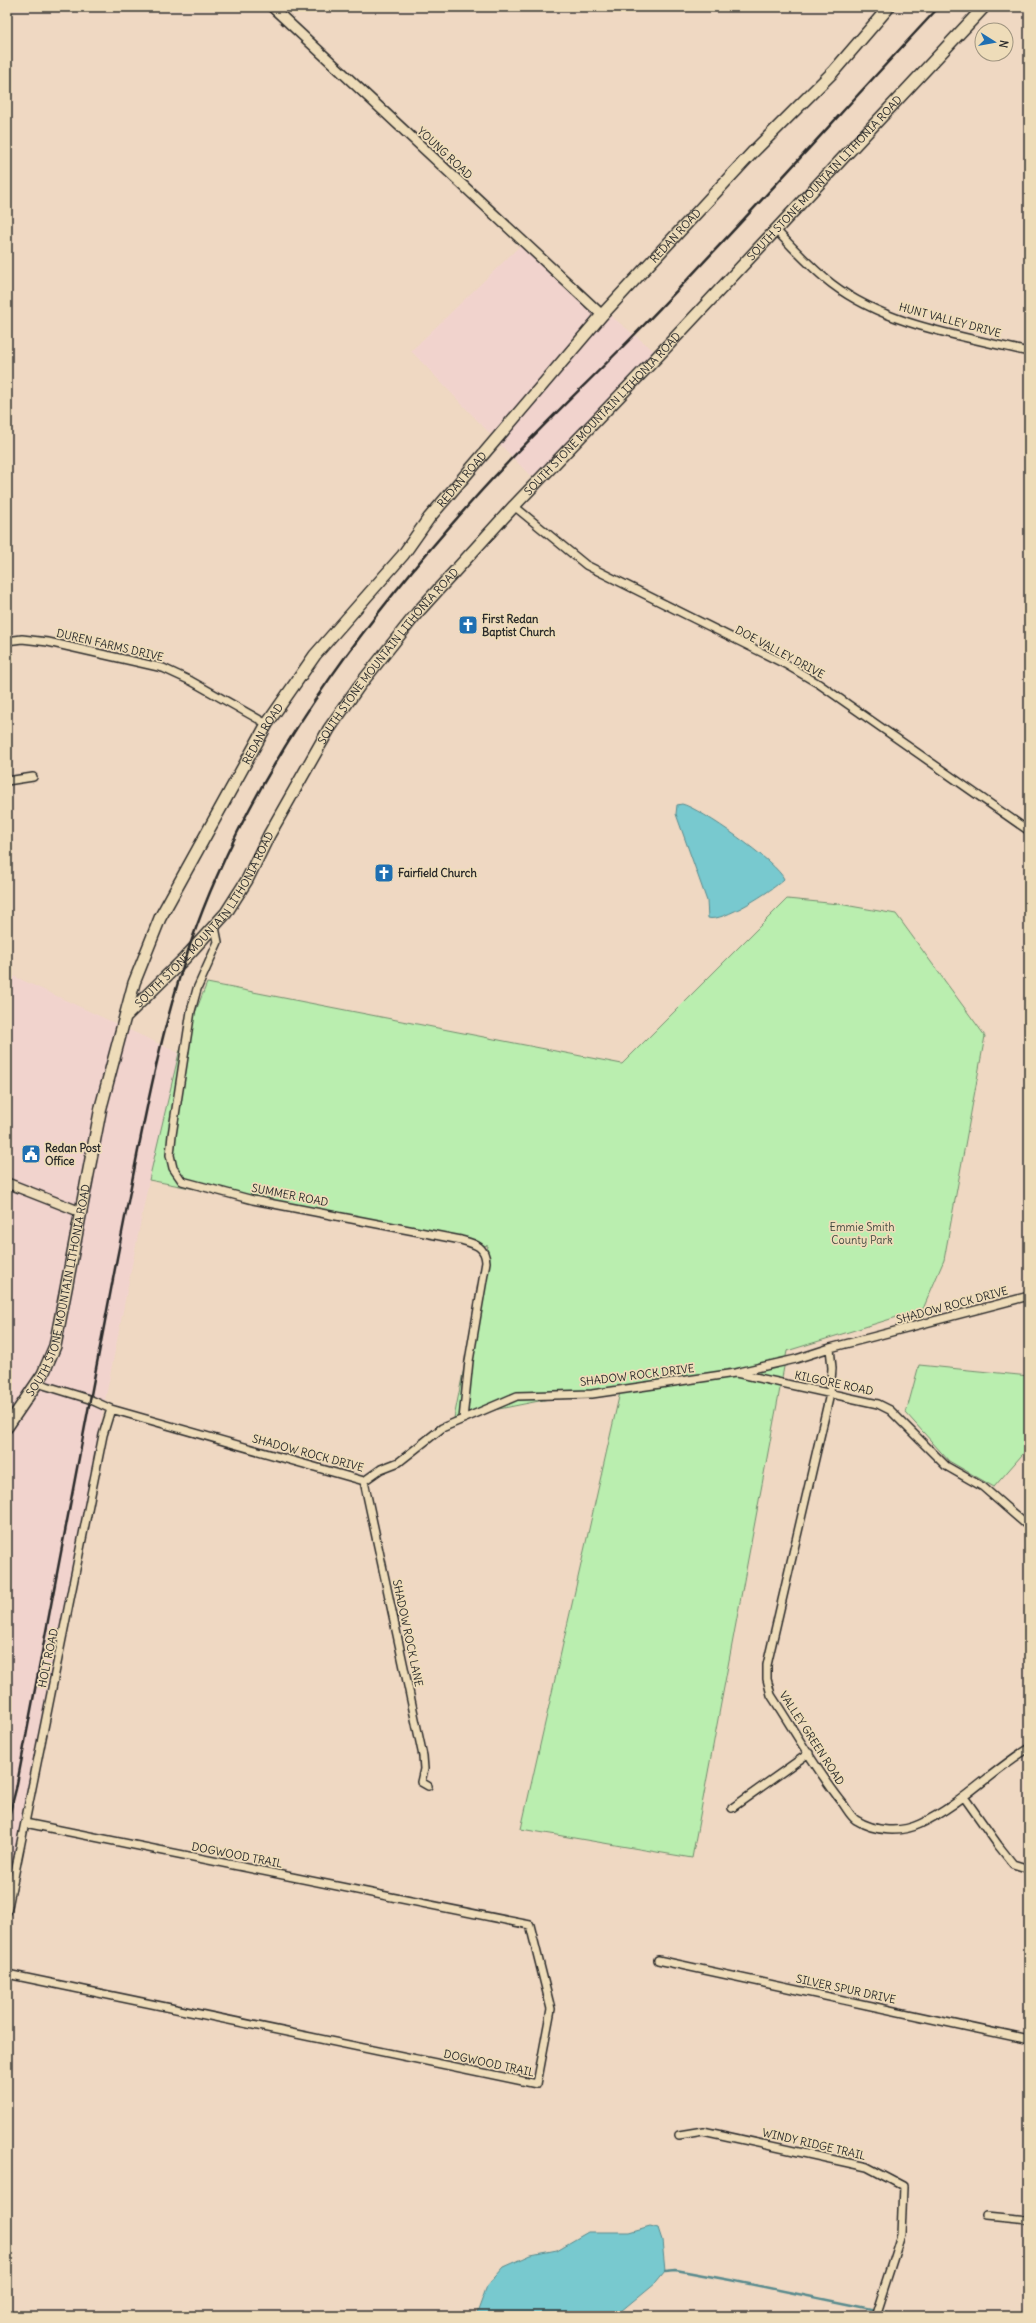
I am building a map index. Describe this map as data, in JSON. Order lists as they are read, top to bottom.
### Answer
{
  "streets": {
    "main road": ["SOUTH STONE MOUNTAIN LITHONIA ROAD", "REDAN ROAD"],
    "street": [
      "YOUNG ROAD",
      "HUNT VALLEY DRIVE",
      "DUREN FARMS DRIVE",
      "DOE VALLEY DRIVE",
      "SUMMER ROAD",
      "SHADOW ROCK DRIVE",
      "KILGORE ROAD",
      "SHADOW ROCK LANE",
      "HOLT ROAD",
      "VALLEY GREEN ROAD",
      "DOGWOOD TRAIL",
      "SILVER SPUR DRIVE",
      "WINDY RIDGE TRAIL"
    ]
  },
  "crossings": [
    ["YOUNG ROAD", "REDAN ROAD"],
    ["SOUTH STONE MOUNTAIN LITHONIA ROAD", "REDAN ROAD"],
    ["SOUTH STONE MOUNTAIN LITHONIA ROAD", "HUNT VALLEY DRIVE"],
    ["SOUTH STONE MOUNTAIN LITHONIA ROAD", "DOE VALLEY DRIVE"],
    ["SOUTH STONE MOUNTAIN LITHONIA ROAD", "SUMMER ROAD"],
    ["SOUTH STONE MOUNTAIN LITHONIA ROAD", "SHADOW ROCK DRIVE"],
    ["REDAN ROAD", "DUREN FARMS DRIVE"],
    ["SUMMER ROAD", "SHADOW ROCK DRIVE"],
    ["SHADOW ROCK DRIVE", "KILGORE ROAD"],
    ["SHADOW ROCK DRIVE", "SHADOW ROCK LANE"],
    ["SHADOW ROCK DRIVE", "HOLT ROAD"],
    ["SHADOW ROCK DRIVE", "VALLEY GREEN ROAD"],
    ["KILGORE ROAD", "VALLEY GREEN ROAD"],
    ["HOLT ROAD", "DOGWOOD TRAIL"]
  ],
  "parks": ["Emmie Smith County Park"],
  "places": {
    "church": ["First Redan Baptist Church", "Fairfield Church"],
    "public building": ["Redan Post Office"]
  },
  "north": "right"
}
